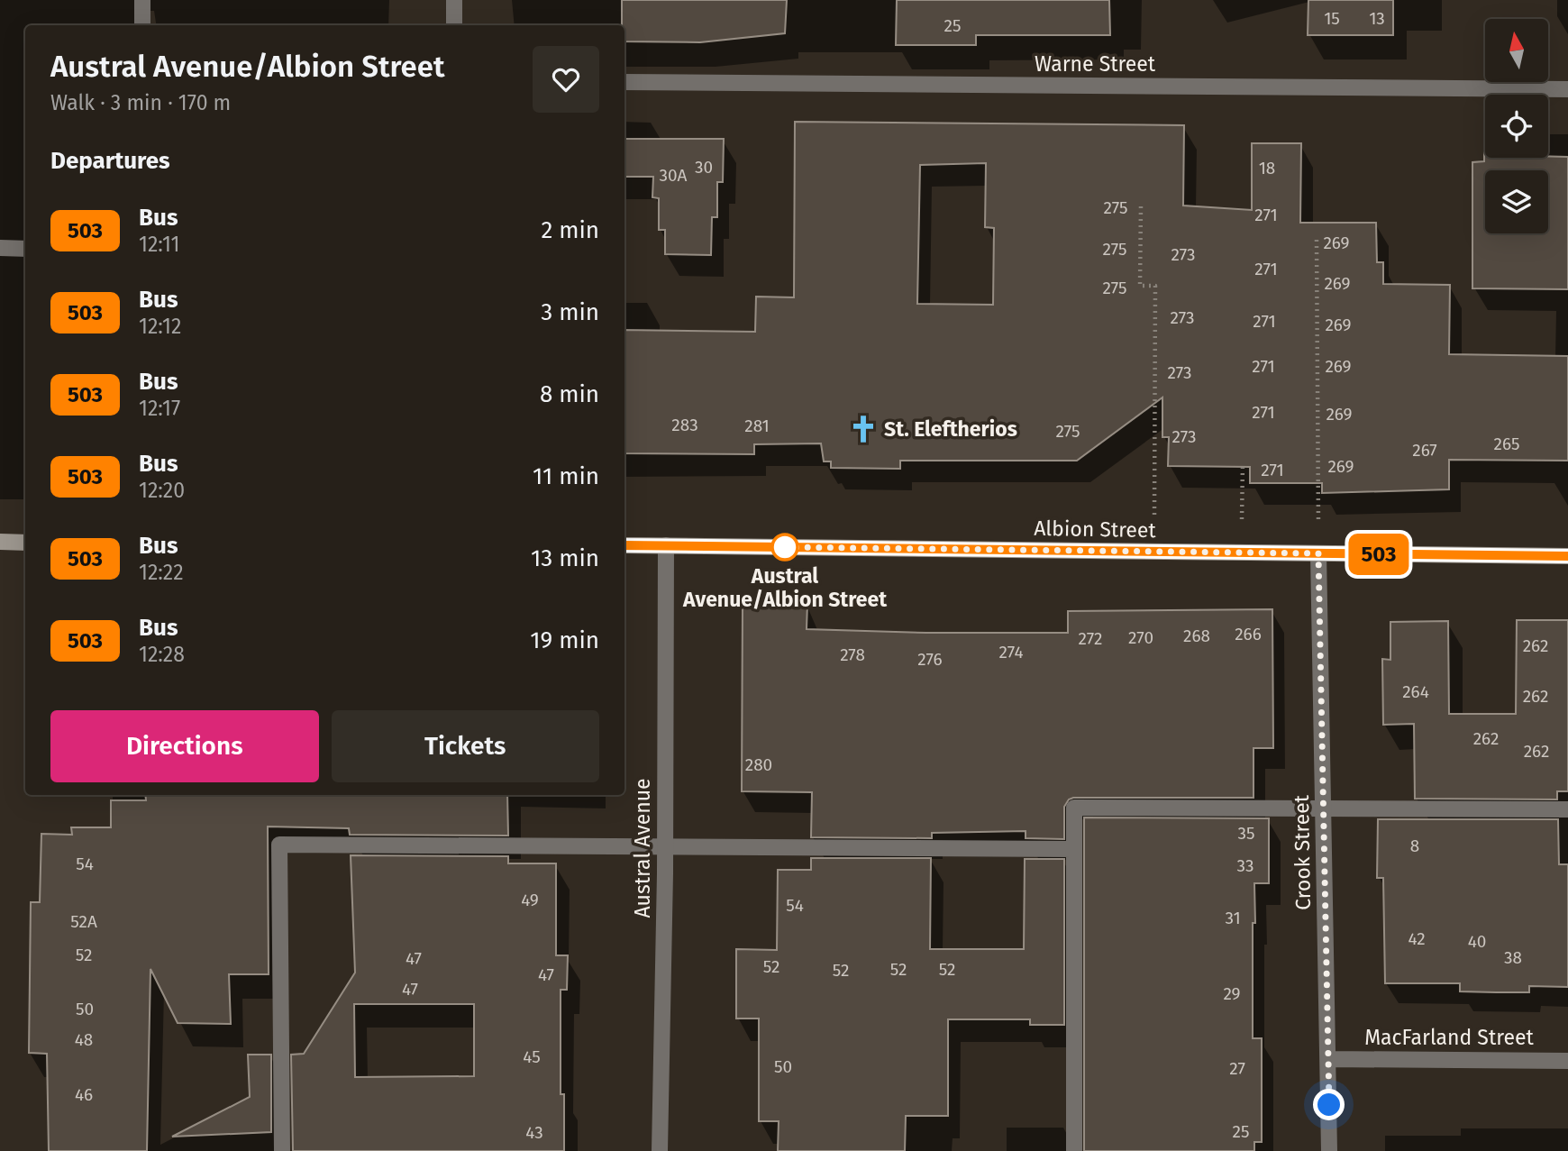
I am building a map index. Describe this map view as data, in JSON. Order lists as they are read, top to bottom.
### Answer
{
  "streets": {
    "street": [
      "Warne Street",
      "Albion Street",
      "Austral Avenue",
      "Crook Street",
      "MacFarland Street"
    ]
  },
  "crossings": [
    ["Albion Street", "Austral Avenue"],
    ["Albion Street", "Crook Street"],
    ["Crook Street", "MacFarland Street"]
  ],
  "places": {
    "church": ["St. Eleftherios"],
    "other": ["Austral Avenue/Albion Street"]
  },
  "lines": ["bus line 503"],
  "house_numbers": [
    "15",
    "13",
    "25",
    "30",
    "18",
    "30A",
    "275",
    "271",
    "269",
    "275",
    "273",
    "271",
    "269",
    "275",
    "273",
    "271",
    "269",
    "271",
    "269",
    "273",
    "271",
    "269",
    "283",
    "281",
    "275",
    "273",
    "265",
    "267",
    "269",
    "271",
    "266",
    "268",
    "270",
    "272",
    "262",
    "274",
    "278",
    "276",
    "264",
    "262",
    "262",
    "262",
    "280",
    "35",
    "8",
    "54",
    "33",
    "49",
    "54",
    "31",
    "52A",
    "42",
    "40",
    "52",
    "38",
    "47",
    "52",
    "52",
    "52",
    "52",
    "47",
    "47",
    "29",
    "50",
    "48",
    "45",
    "50",
    "27",
    "46",
    "25",
    "43"
  ],
  "north": "top",
  "page": {
    "on_map": "503",
    "heading": [
      ["Austral Avenue/Albion Street", "Walk · 3 min · 170 m"],
      "Departures"
    ],
    "list": [
      {
        "mark": "503",
        "name": "Bus",
        "note": "12:11",
        "value": "2 min"
      },
      {
        "mark": "503",
        "name": "Bus",
        "note": "12:12",
        "value": "3 min"
      },
      {
        "mark": "503",
        "name": "Bus",
        "note": "12:17",
        "value": "8 min"
      },
      {
        "mark": "503",
        "name": "Bus",
        "note": "12:20",
        "value": "11 min"
      },
      {
        "mark": "503",
        "name": "Bus",
        "note": "12:22",
        "value": "13 min"
      },
      {
        "mark": "503",
        "name": "Bus",
        "note": "12:28",
        "value": "19 min"
      }
    ],
    "buttons": ["Directions", "Tickets"]
  }
}
